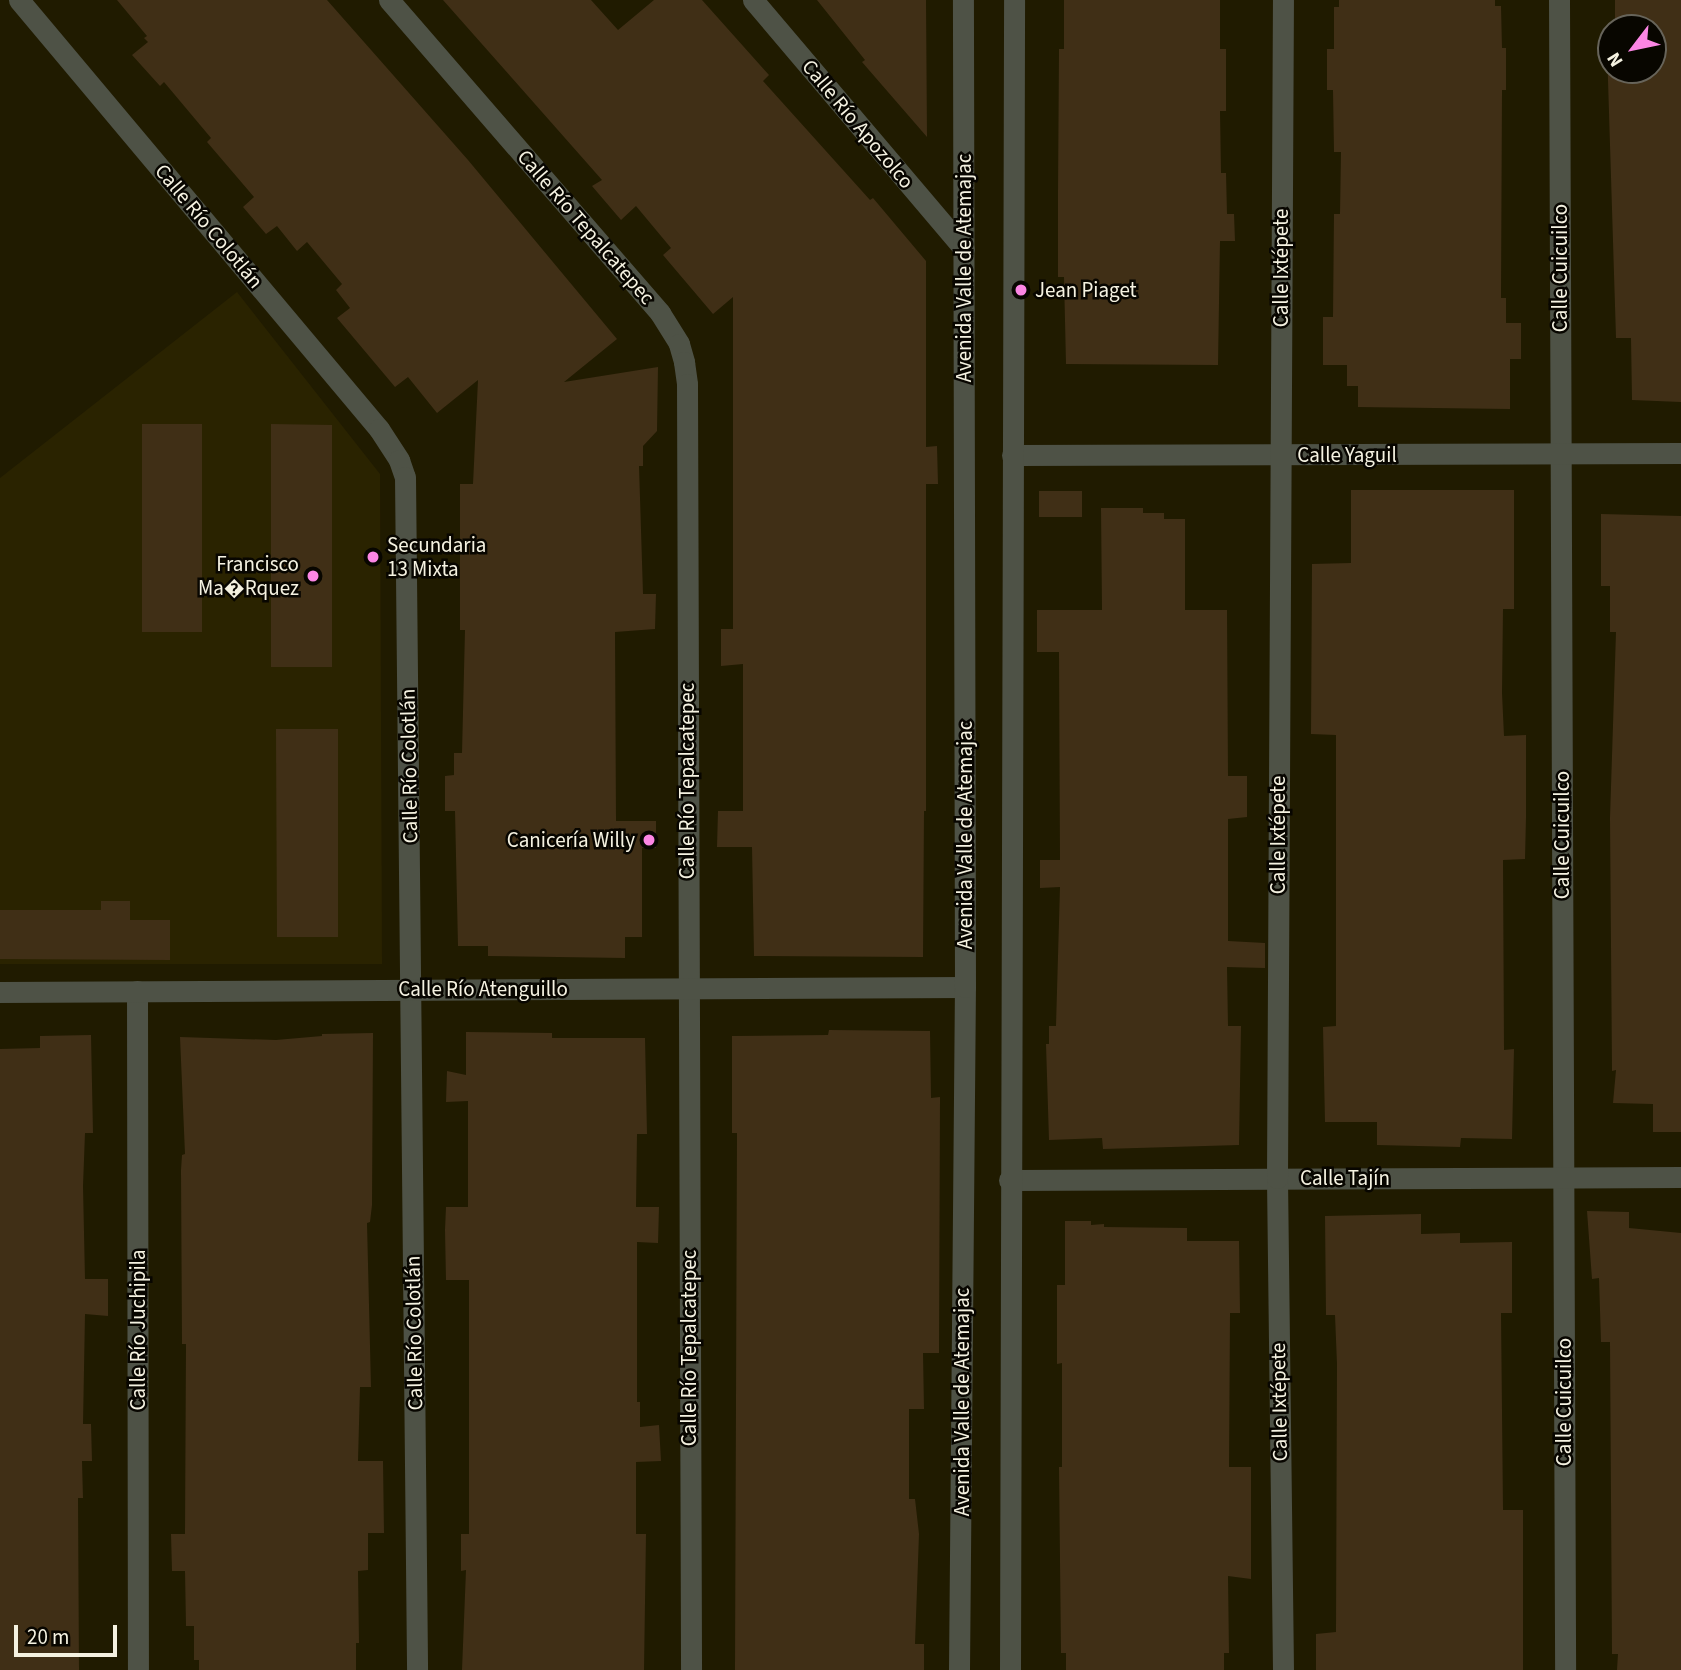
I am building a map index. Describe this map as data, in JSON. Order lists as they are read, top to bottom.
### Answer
{
  "streets": {
    "street": [
      "Calle Río Apozolco",
      "Calle Río Colotlán",
      "Calle Río Tepalcatepec",
      "Avenida Valle de Atemajac",
      "Calle Ixtépete",
      "Calle Cuicuilco",
      "Calle Yaguil",
      "Calle Río Atenguillo",
      "Calle Tajín",
      "Calle Río Juchipila"
    ]
  },
  "crossings": [
    ["Calle Río Apozolco", "Avenida Valle de Atemajac"],
    ["Calle Río Colotlán", "Calle Río Atenguillo"],
    ["Calle Río Tepalcatepec", "Calle Río Atenguillo"],
    ["Avenida Valle de Atemajac", "Calle Río Atenguillo"],
    ["Calle Ixtépete", "Calle Yaguil"],
    ["Calle Ixtépete", "Calle Tajín"],
    ["Calle Cuicuilco", "Calle Yaguil"],
    ["Calle Cuicuilco", "Calle Tajín"],
    ["Calle Río Atenguillo", "Calle Río Juchipila"]
  ],
  "places": [
    "Jean Piaget",
    "Secundaria 13 Mixta",
    "Francisco Ma�Rquez",
    "Canicería Willy"
  ],
  "scale_bar": "20 m",
  "north": "bottom left"
}
